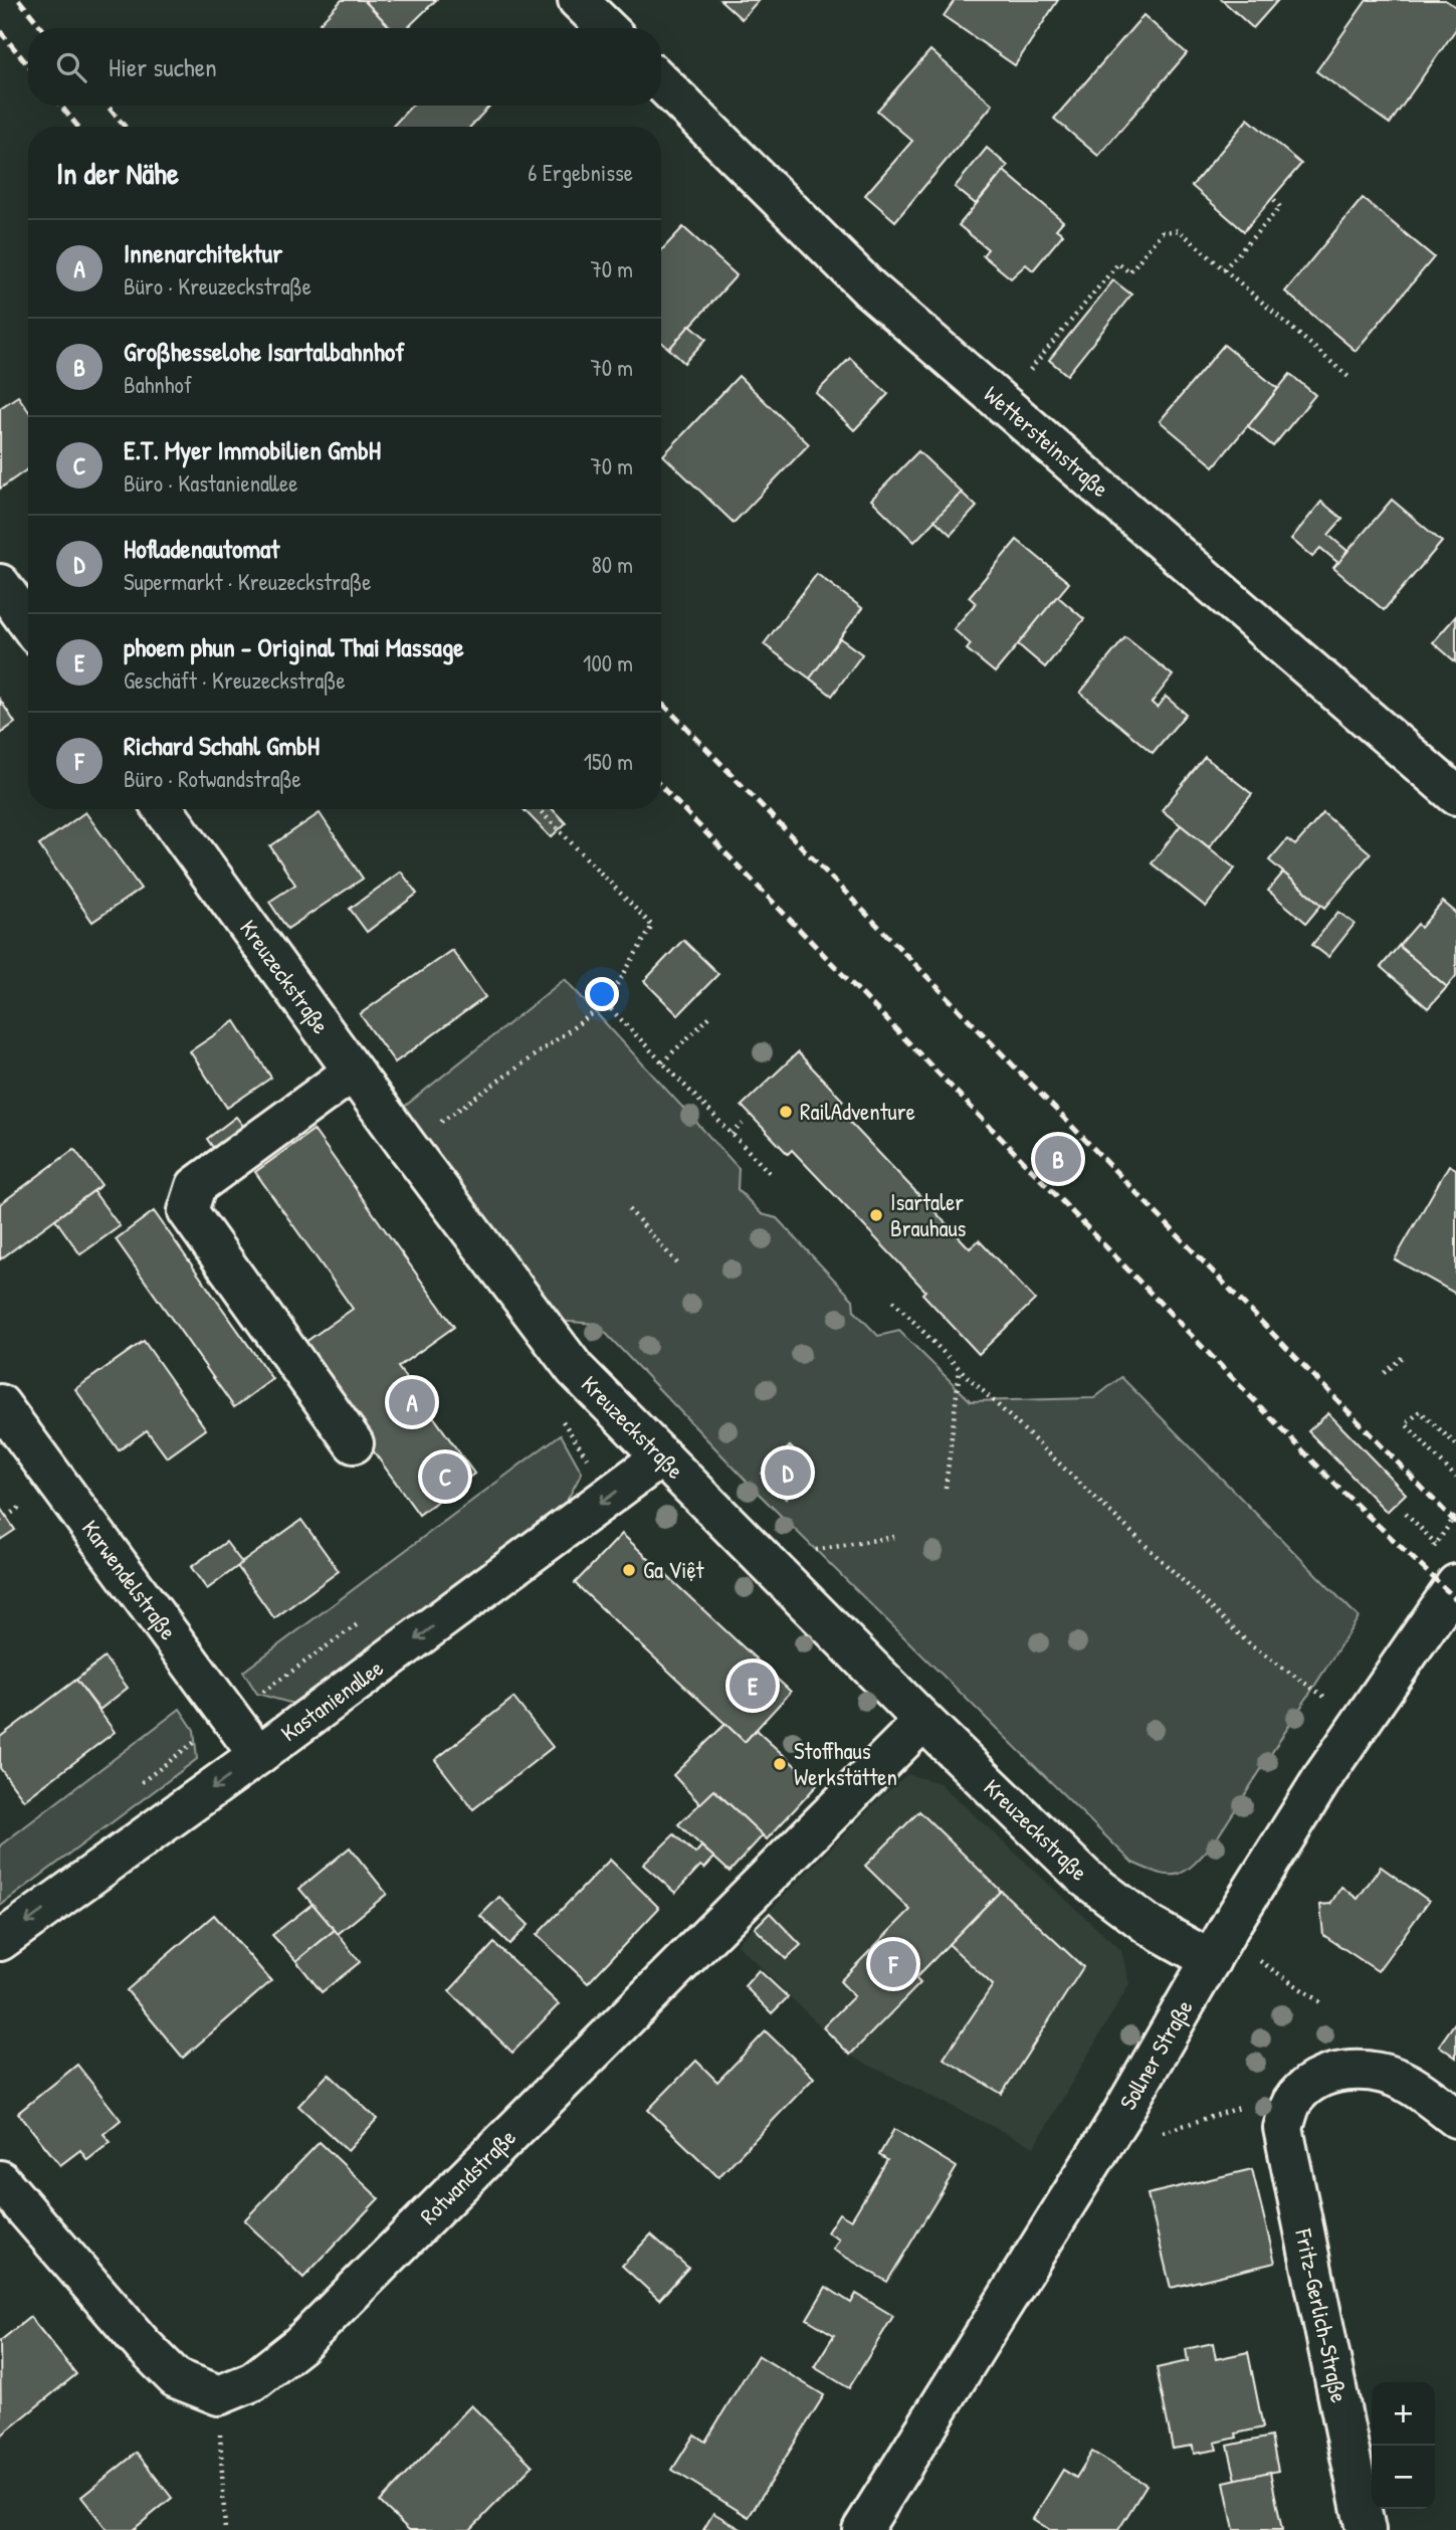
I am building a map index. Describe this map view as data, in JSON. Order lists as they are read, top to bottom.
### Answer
{
  "streets": {
    "street": [
      "Wettersteinstraße",
      "Kreuzeckstraße",
      "Karwendelstraße",
      "Kastanienallee",
      "Sollner Straße",
      "Rotwandstraße",
      "Fritz-Gerlich-Straße"
    ]
  },
  "crossings": [
    ["Kreuzeckstraße", "Kastanienallee"],
    ["Kreuzeckstraße", "Sollner Straße"],
    ["Kreuzeckstraße", "Rotwandstraße"],
    ["Karwendelstraße", "Kastanienallee"]
  ],
  "one_way": ["Kastanienallee"],
  "places": [
    "RailAdventure",
    "Isartaler Brauhaus",
    "Ga Việt",
    "Stoffhaus Werkstätten"
  ],
  "page": {
    "search": "Hier suchen",
    "heading": ["In der Nähe", "6 Ergebnisse"],
    "list": [
      {
        "mark": "A",
        "name": "Innenarchitektur",
        "note": "Büro · Kreuzeckstraße",
        "value": "70 m"
      },
      {
        "mark": "B",
        "name": "Großhesselohe Isartalbahnhof",
        "note": "Bahnhof",
        "value": "70 m"
      },
      {
        "mark": "C",
        "name": "E.T. Myer Immobilien GmbH",
        "note": "Büro · Kastanienallee",
        "value": "70 m"
      },
      {
        "mark": "D",
        "name": "Hofladenautomat",
        "note": "Supermarkt · Kreuzeckstraße",
        "value": "80 m"
      },
      {
        "mark": "E",
        "name": "phoem phun - Original Thai Massage",
        "note": "Geschäft · Kreuzeckstraße",
        "value": "100 m"
      },
      {
        "mark": "F",
        "name": "Richard Schahl GmbH",
        "note": "Büro · Rotwandstraße",
        "value": "150 m"
      }
    ],
    "pins": [
      "B",
      "A",
      "D",
      "C",
      "E",
      "F"
    ],
    "map_buttons": ["+", "−"]
  }
}
